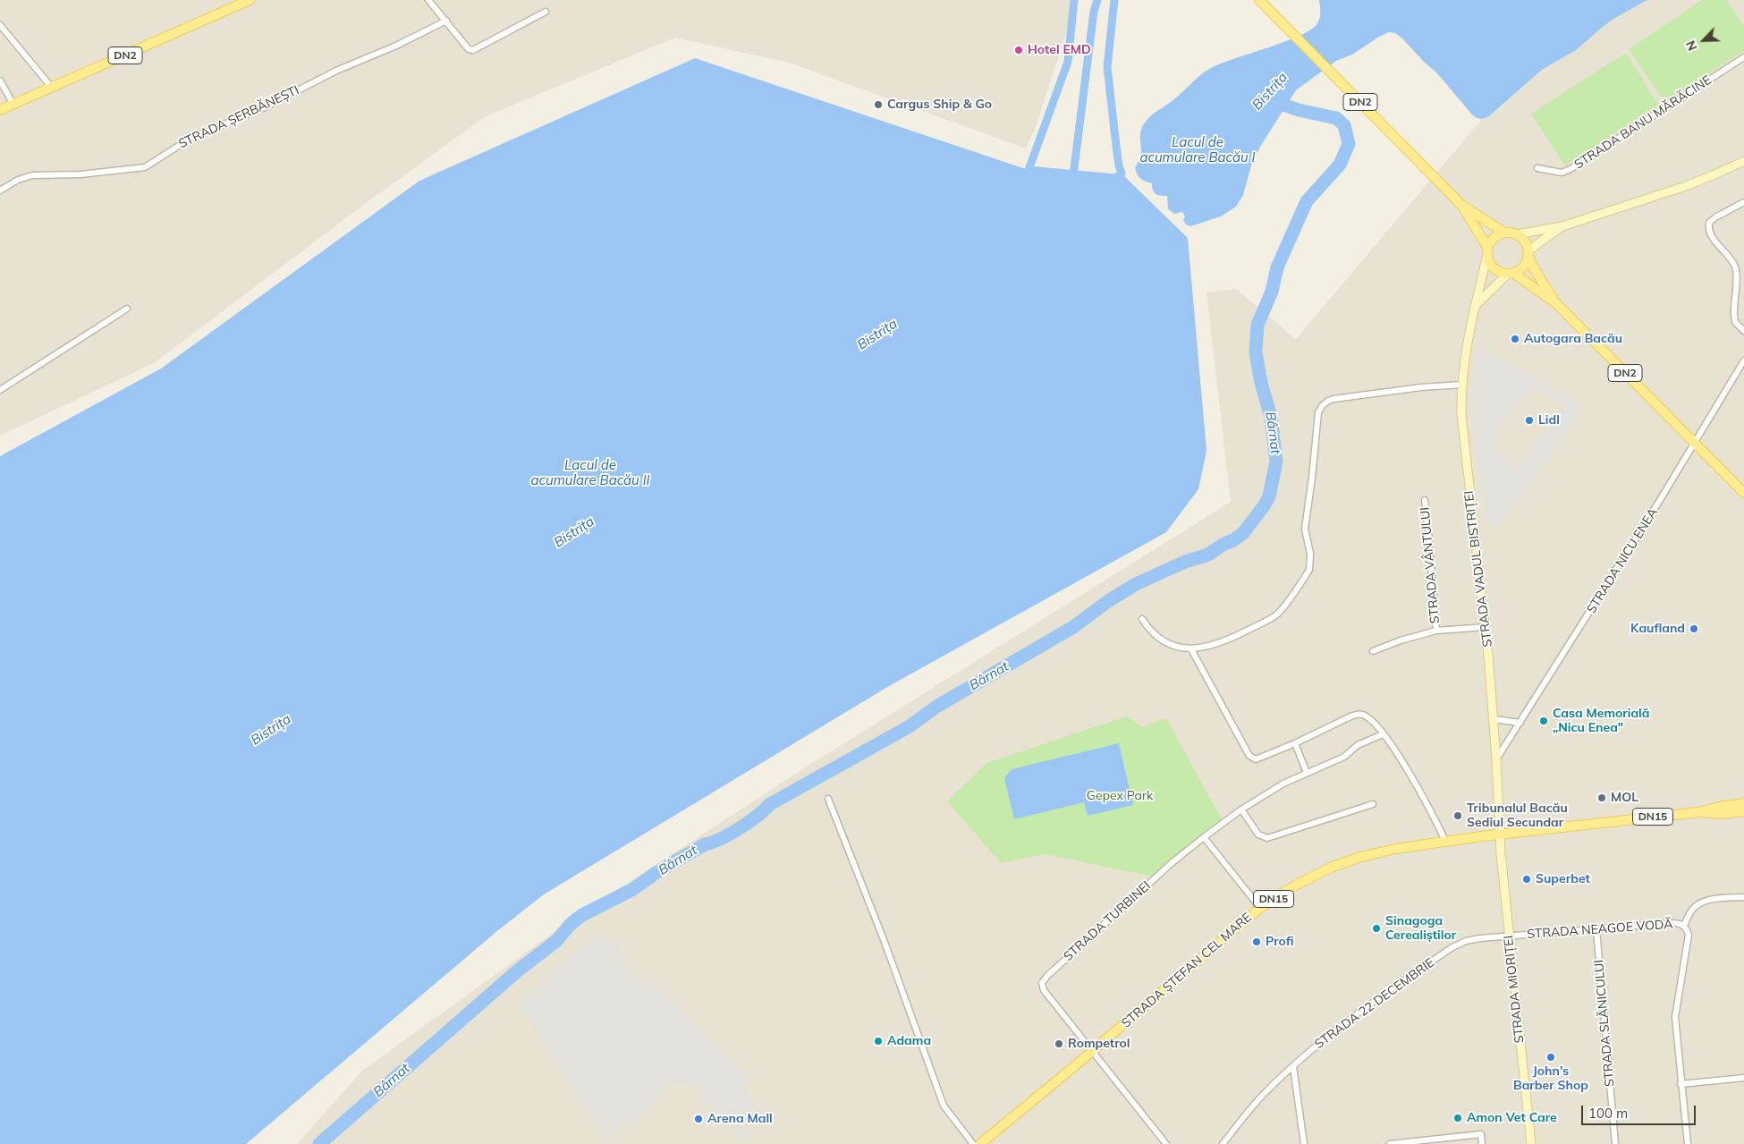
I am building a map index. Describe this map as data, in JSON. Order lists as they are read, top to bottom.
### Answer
{
  "streets": {
    "main road": [
      "DN2",
      "STRADA VADUL BISTRIȚEI",
      "DN15",
      "STRADA ȘTEFAN CEL MARE",
      "STRADA MIORIȚEI"
    ],
    "street": [
      "STRADA ȘERBĂNEȘTI",
      "STRADA BANU MĂRĂCINE",
      "STRADA NICU ENEA",
      "STRADA VÂNTULUI",
      "STRADA TURBINEI",
      "STRADA NEAGOE VODĂ",
      "STRADA 22 DECEMBRIE",
      "STRADA SLĂNICULUI"
    ]
  },
  "crossings": [
    ["DN2", "STRADA NICU ENEA"],
    ["DN2", "STRADA VADUL BISTRIȚEI"],
    ["STRADA NICU ENEA", "STRADA VADUL BISTRIȚEI"],
    ["STRADA VÂNTULUI", "STRADA VADUL BISTRIȚEI"],
    ["STRADA VADUL BISTRIȚEI", "DN15"],
    ["STRADA VADUL BISTRIȚEI", "STRADA ȘTEFAN CEL MARE"],
    ["STRADA VADUL BISTRIȚEI", "STRADA MIORIȚEI"],
    ["DN15", "STRADA ȘTEFAN CEL MARE"],
    ["DN15", "STRADA MIORIȚEI"],
    ["STRADA TURBINEI", "STRADA ȘTEFAN CEL MARE"],
    ["STRADA NEAGOE VODĂ", "STRADA MIORIȚEI"],
    ["STRADA NEAGOE VODĂ", "STRADA 22 DECEMBRIE"],
    ["STRADA NEAGOE VODĂ", "STRADA SLĂNICULUI"],
    ["STRADA ȘTEFAN CEL MARE", "STRADA MIORIȚEI"],
    ["STRADA MIORIȚEI", "STRADA 22 DECEMBRIE"]
  ],
  "water": [
    "Bistrița",
    "Lacul de acumulare Bacău I",
    "Bârnat",
    "Lacul de acumulare Bacău II"
  ],
  "parks": ["Gepex Park"],
  "places": [
    "Hotel EMD",
    "Cargus Ship & Go",
    "Autogara Bacău",
    "Lidl",
    "Kaufland",
    "Casa Memorială „Nicu Enea\"",
    "MOL",
    "Tribunalul Bacău Sediul Secundar",
    "Superbet",
    "Sinagoga Cerealiștilor",
    "Profi",
    "Adama",
    "Rompetrol",
    "John's Barber Shop",
    "Amon Vet Care",
    "Arena Mall"
  ],
  "scale_bar": "100 m",
  "north": "bottom left"
}
